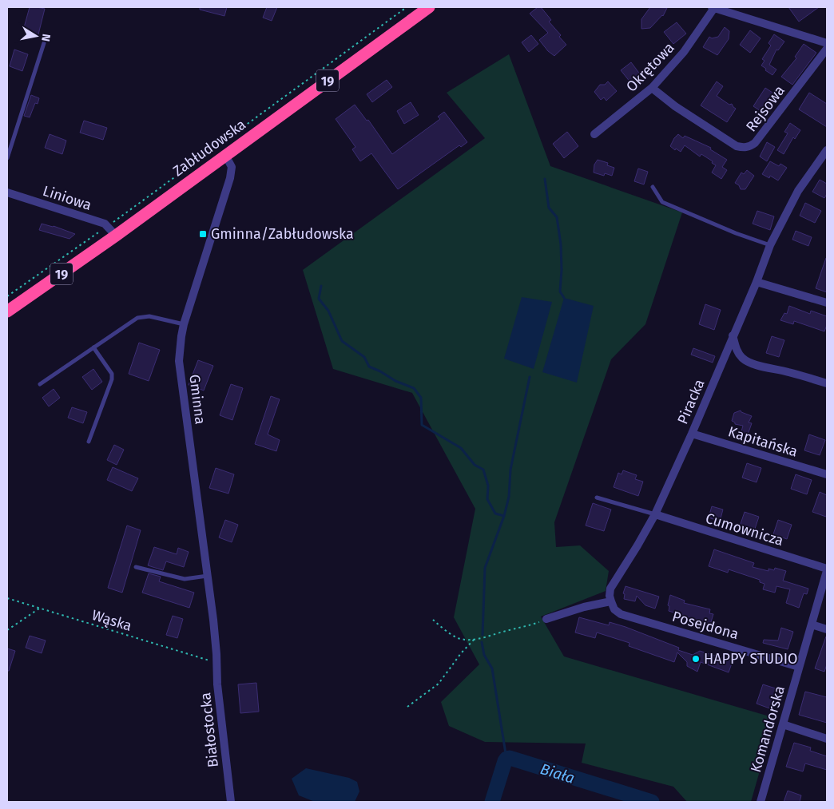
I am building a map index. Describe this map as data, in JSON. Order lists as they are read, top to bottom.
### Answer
{
  "streets": {
    "highway": ["19", "Zabłudowska"],
    "street": [
      "Okrętowa",
      "Rejsowa",
      "Liniowa",
      "Gminna",
      "Piracka",
      "Kapitańska",
      "Cumownicza",
      "Posejdona",
      "Komandorska",
      "Białostocka"
    ],
    "path": ["Wąska"]
  },
  "crossings": [
    ["Okrętowa", "Rejsowa"],
    ["Zabłudowska", "Liniowa"],
    ["Zabłudowska", "Gminna"],
    ["Gminna", "Wąska"],
    ["Gminna", "Białostocka"],
    ["Piracka", "Kapitańska"],
    ["Piracka", "Cumownicza"],
    ["Piracka", "Posejdona"],
    ["Cumownicza", "Komandorska"],
    ["Wąska", "Białostocka"],
    ["Posejdona", "Komandorska"]
  ],
  "water": ["Biała"],
  "places": {
    "transit": ["Gminna/Zabłudowska"],
    "other": ["HAPPY STUDIO"]
  },
  "north": "right"
}
